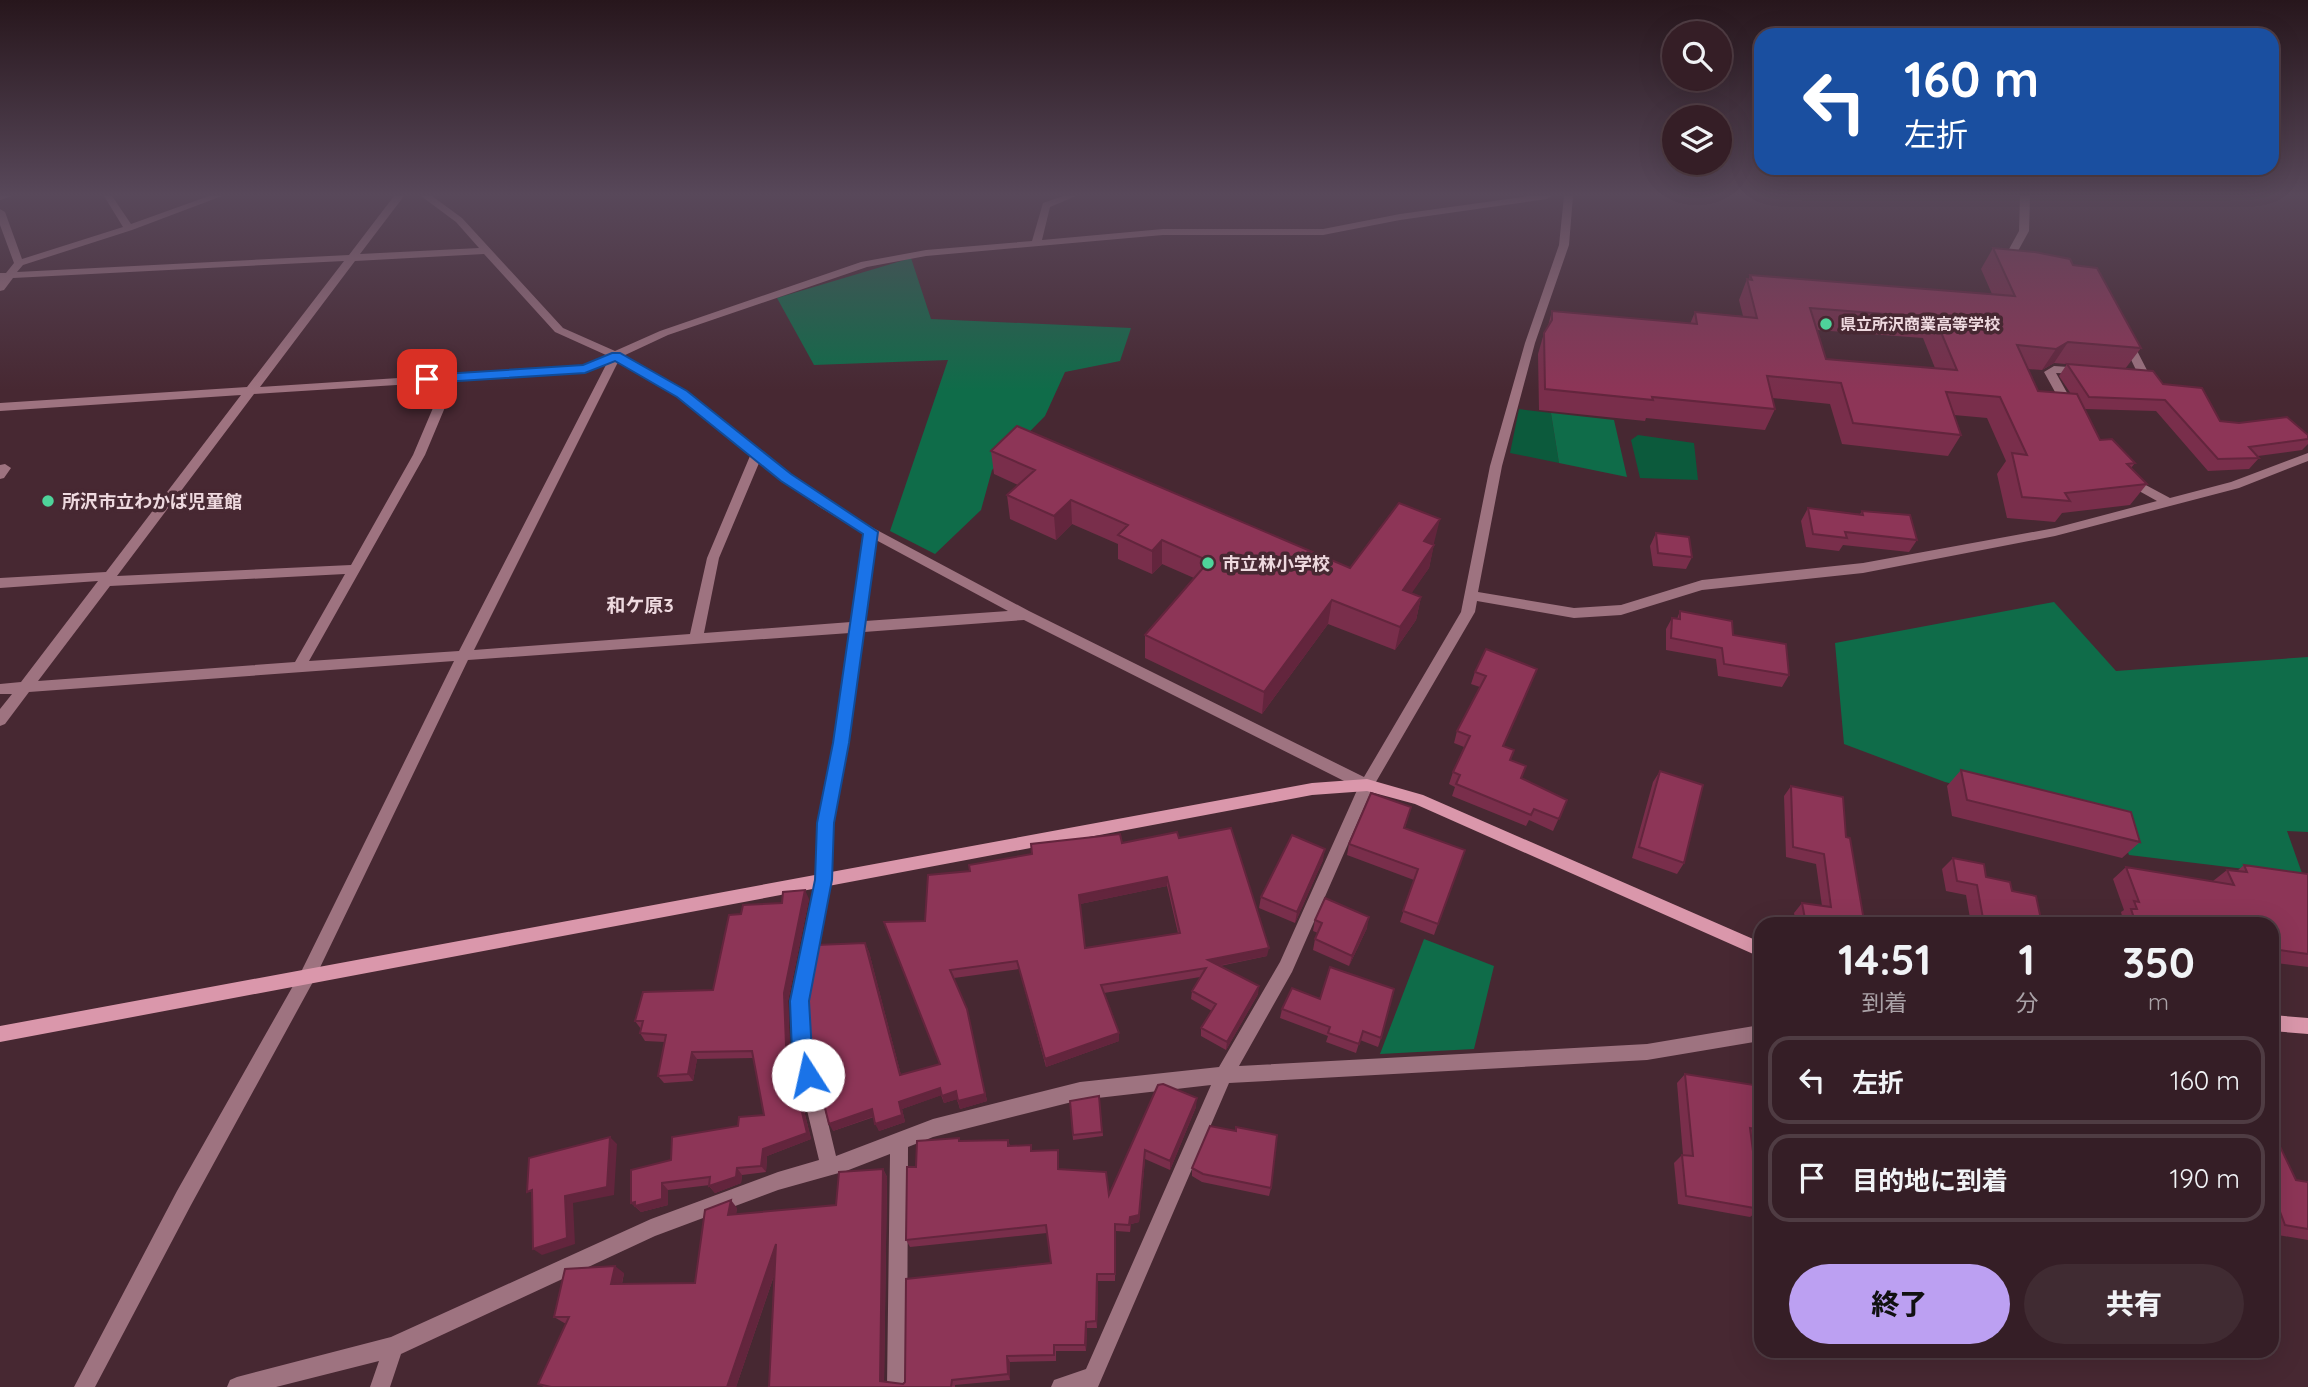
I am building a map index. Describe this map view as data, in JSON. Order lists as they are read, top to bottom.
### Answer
{
  "districts": ["和ケ原3"],
  "places": ["県立所沢商業高等学校", "所沢市立わかば児童館", "市立林小学校"],
  "page": {
    "turn": ["160 m", "左折"],
    "eta": [
      "14:51",
      "到着",
      "1",
      "分",
      "350",
      "m"
    ],
    "list": [
      {
        "name": "左折",
        "value": "160 m"
      },
      {
        "name": "目的地に到着",
        "value": "190 m"
      }
    ],
    "buttons": ["終了", "共有"]
  }
}
